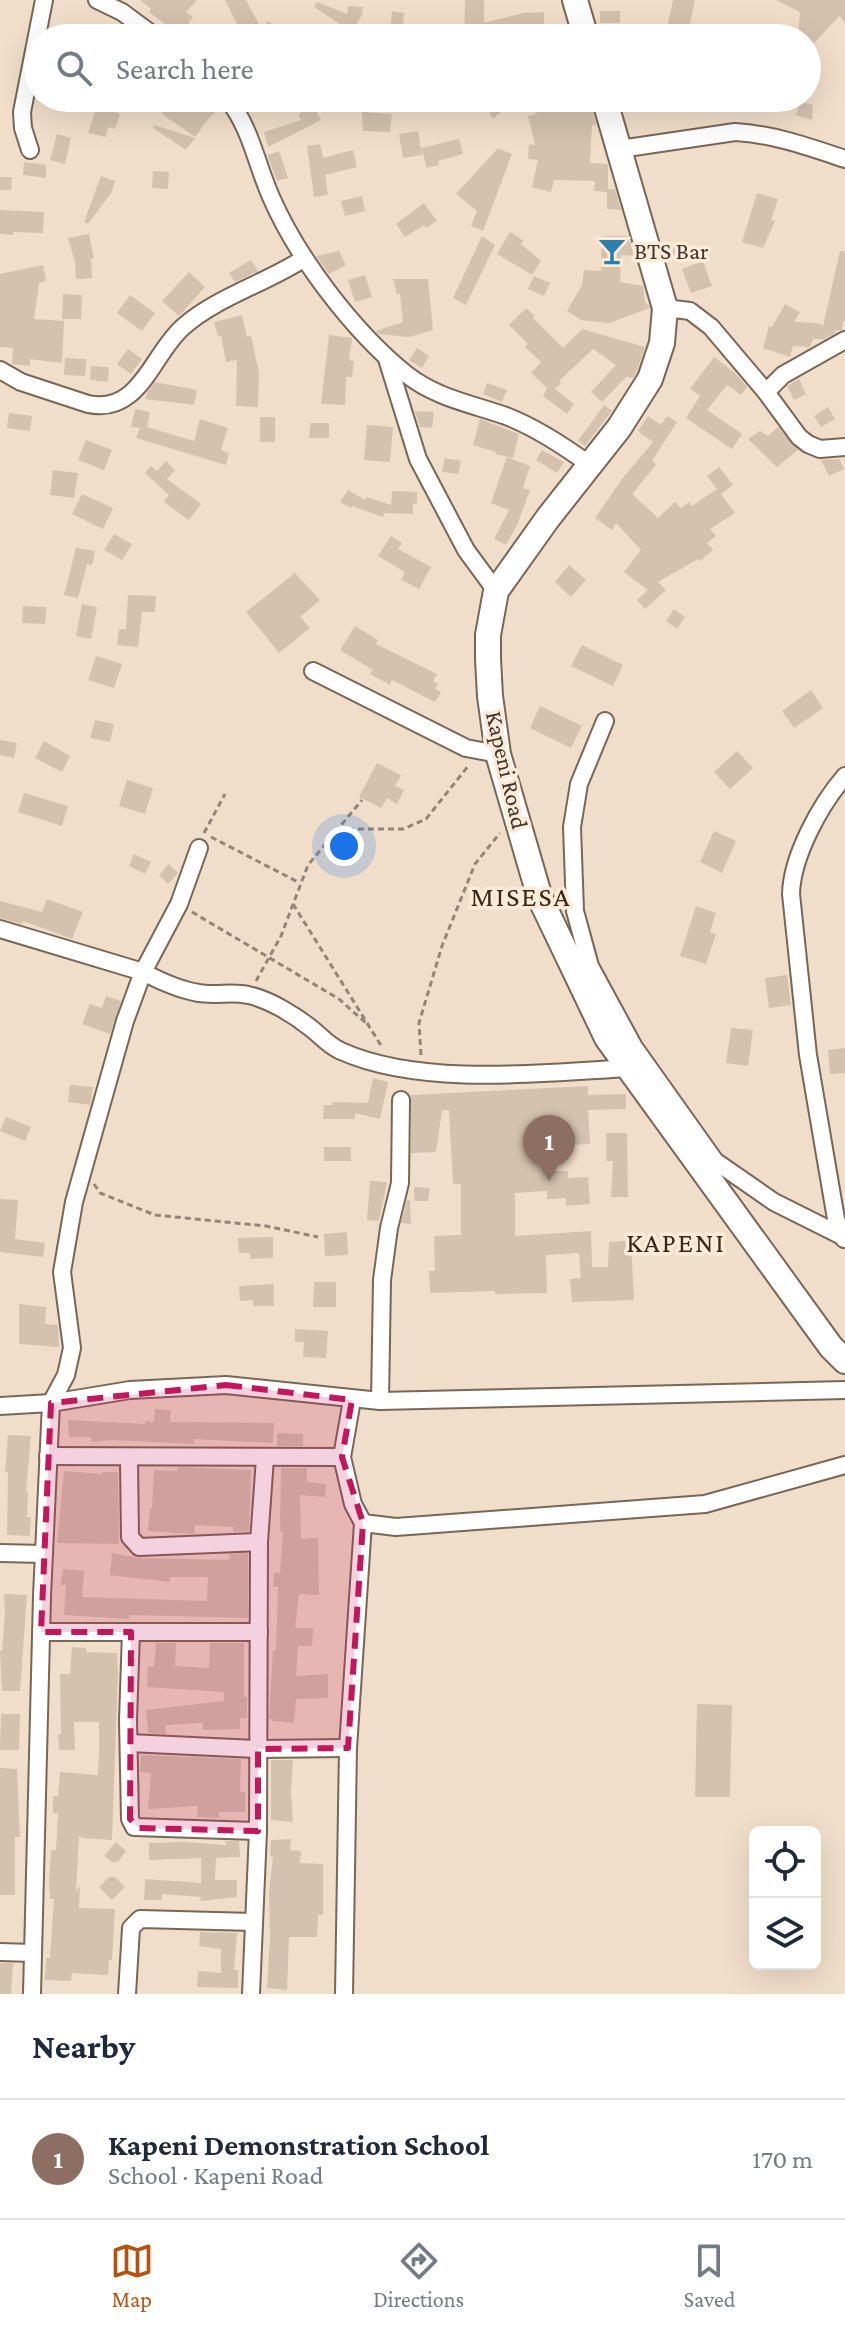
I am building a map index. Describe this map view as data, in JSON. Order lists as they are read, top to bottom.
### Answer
{
  "streets": {
    "main road": ["Kapeni Road"]
  },
  "districts": ["MISESA", "KAPENI"],
  "places": {
    "bar": ["BTS Bar"]
  },
  "page": {
    "search": "Search here",
    "pins": "1",
    "heading": "Nearby",
    "list": [
      {
        "mark": "1",
        "name": "Kapeni Demonstration School",
        "note": "School · Kapeni Road",
        "value": "170 m"
      }
    ],
    "nav": ["Map", "Directions", "Saved"]
  }
}
